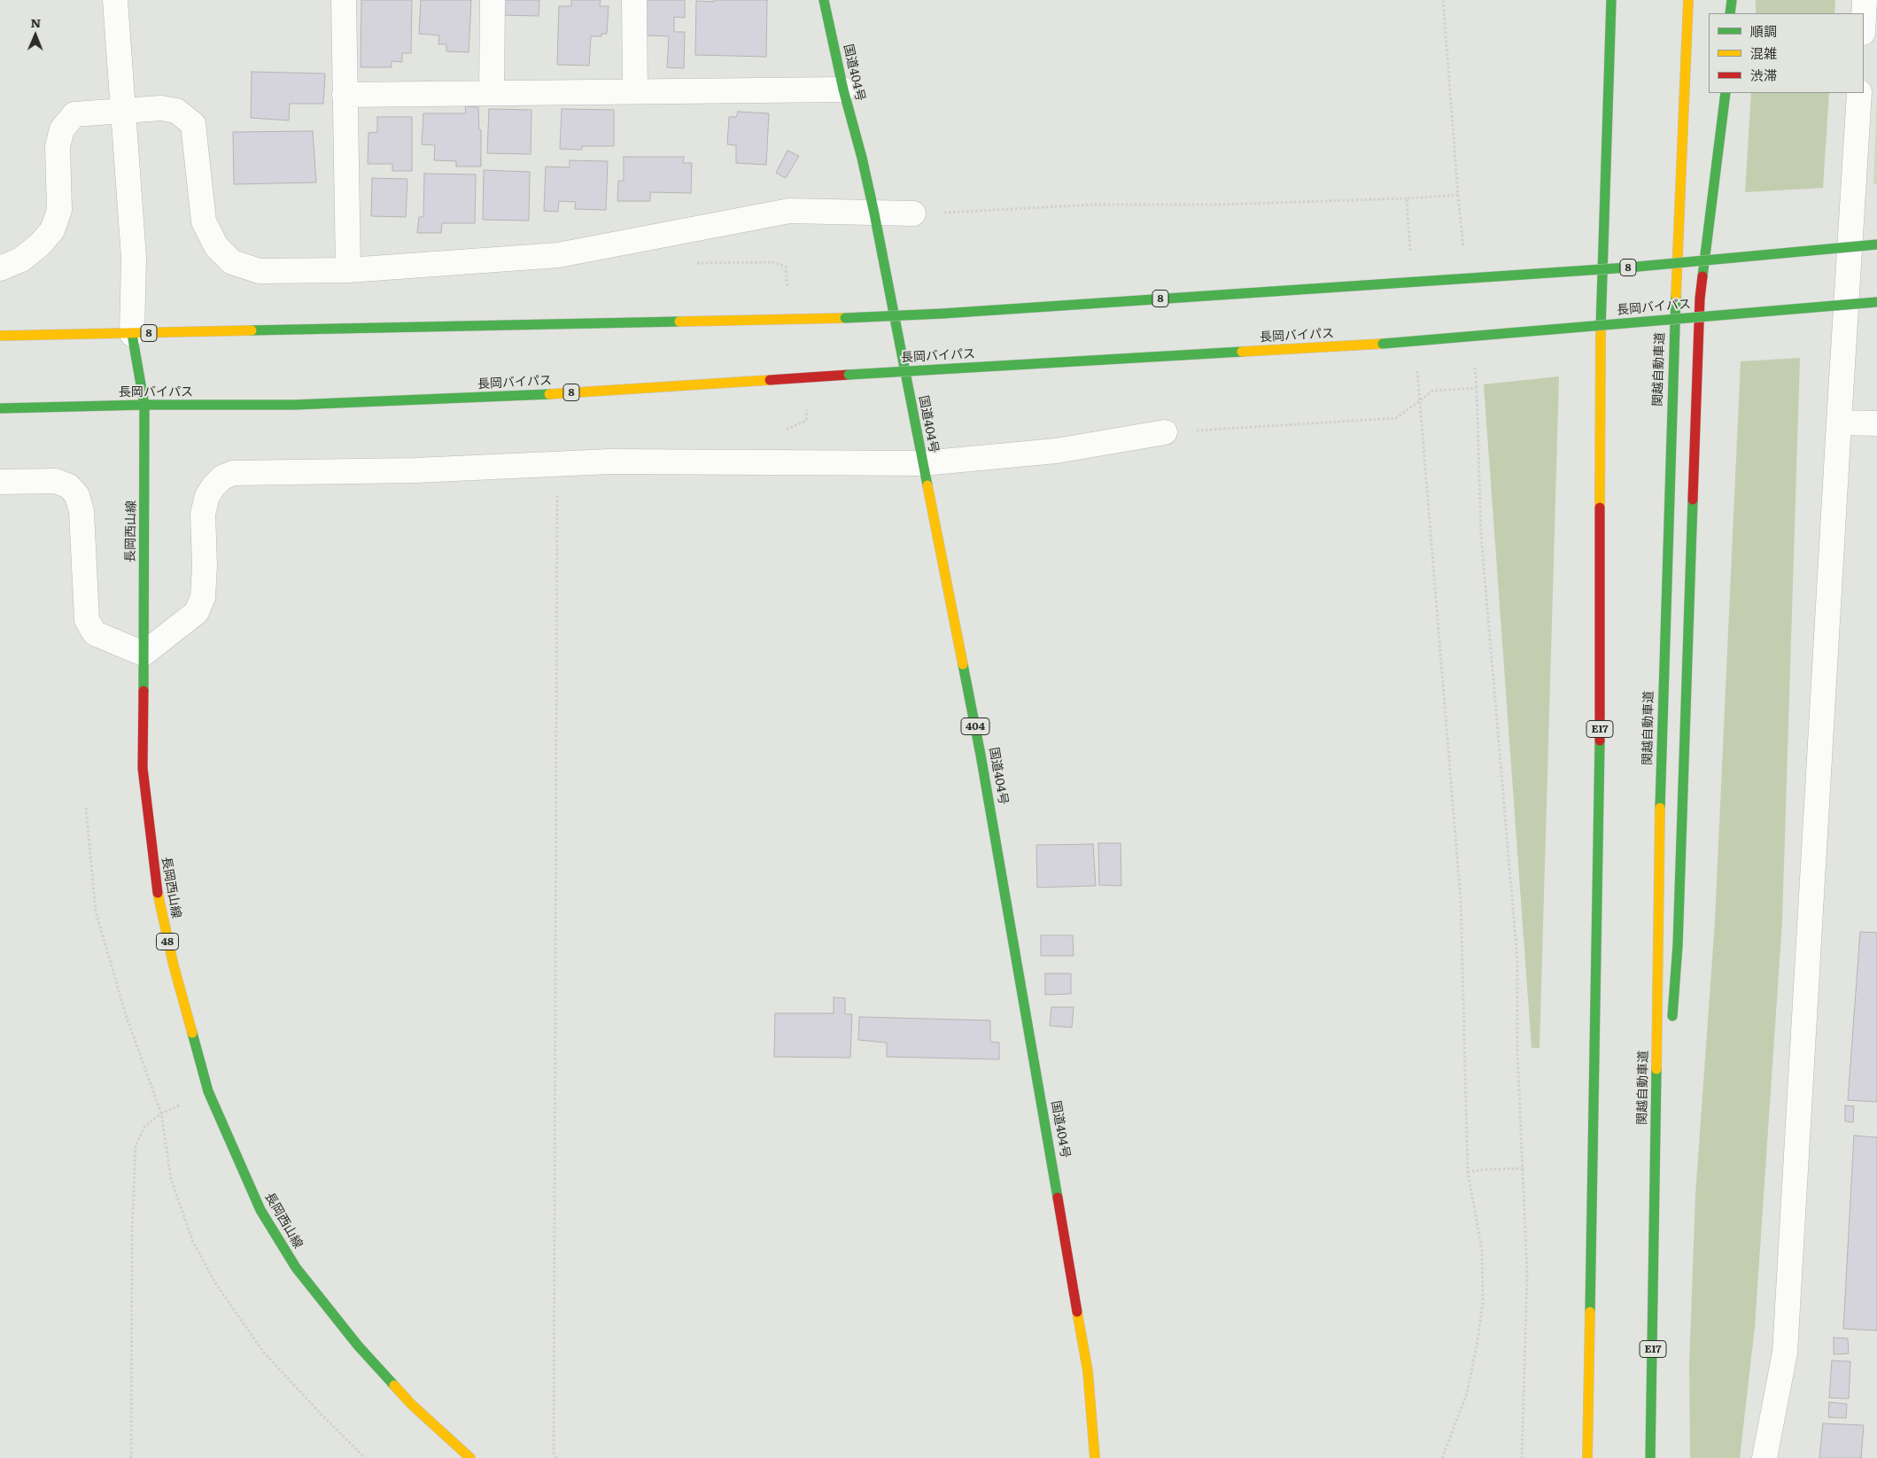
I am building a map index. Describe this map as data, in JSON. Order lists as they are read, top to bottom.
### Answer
{
  "streets": {
    "main road": [
      "国道404号",
      "8",
      "長岡バイパス",
      "関越自動車道",
      "長岡西山線",
      "404",
      "E17",
      "48"
    ]
  },
  "crossings": [
    ["8", "長岡西山線"],
    ["長岡バイパス", "長岡西山線"]
  ],
  "legend": ["順調", "混雑", "渋滞"],
  "north": "top"
}
